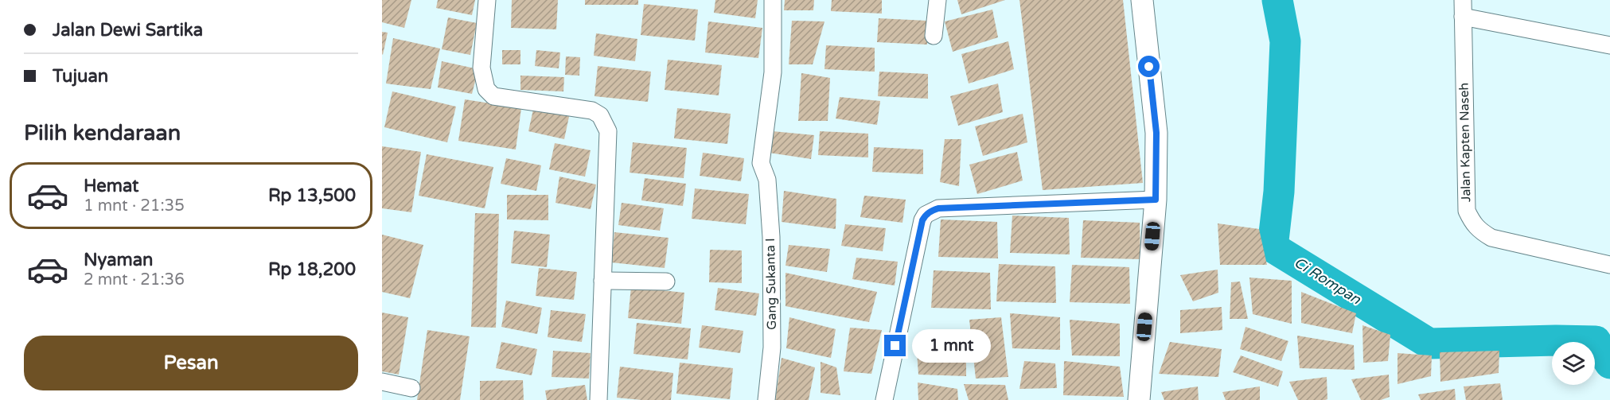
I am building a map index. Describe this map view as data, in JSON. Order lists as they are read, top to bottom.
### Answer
{
  "streets": {
    "street": ["Jalan Kapten Naseh", "Gang Sukanta I"]
  },
  "water": ["Ci Rompan"],
  "page": {
    "banner": ["Jalan Dewi Sartika", "Tujuan"],
    "heading": "Pilih kendaraan",
    "list": [
      {
        "name": "Hemat",
        "note": "1 mnt · 21:35",
        "value": "Rp 13,500"
      },
      {
        "name": "Nyaman",
        "note": "2 mnt · 21:36",
        "value": "Rp 18,200"
      }
    ],
    "buttons": "Pesan",
    "bubble": "1 mnt"
  }
}
